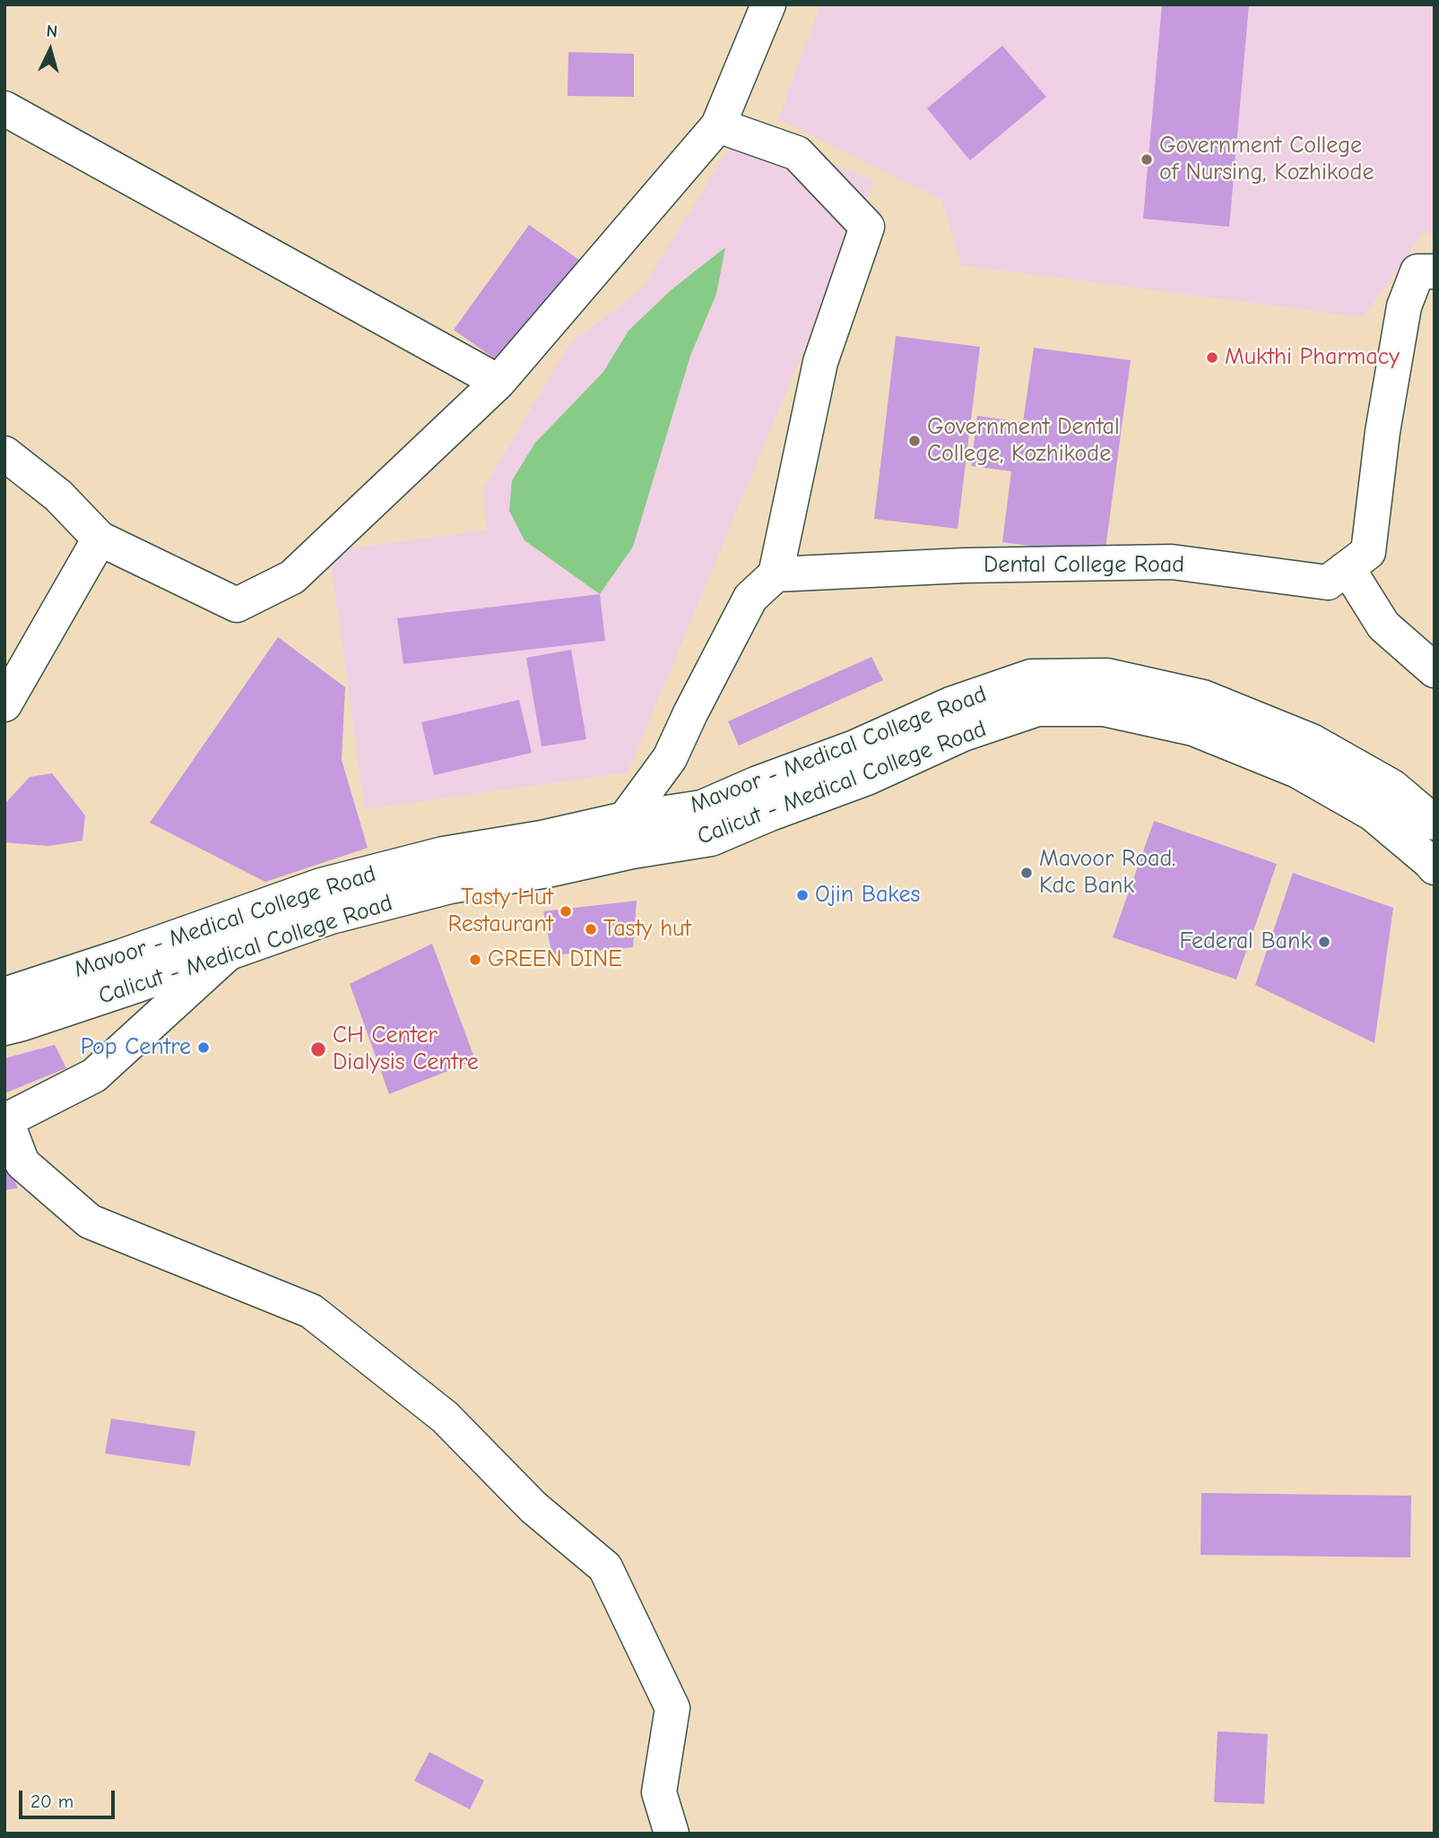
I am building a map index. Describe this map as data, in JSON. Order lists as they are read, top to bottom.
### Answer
{
  "streets": {
    "street": ["Dental College Road", "Mavoor - Medical College Road", "Calicut - Medical College Road"]
  },
  "places": [
    "Government College of Nursing, Kozhikode",
    "Mukthi Pharmacy",
    "Government Dental College, Kozhikode",
    "Mavoor Road. Kdc Bank",
    "Ojin Bakes",
    "Tasty Hut Restaurant",
    "Tasty hut",
    "Federal Bank",
    "GREEN DINE",
    "Pop Centre",
    "CH Center Dialysis Centre"
  ],
  "scale_bar": "20 m",
  "north": "top"
}
